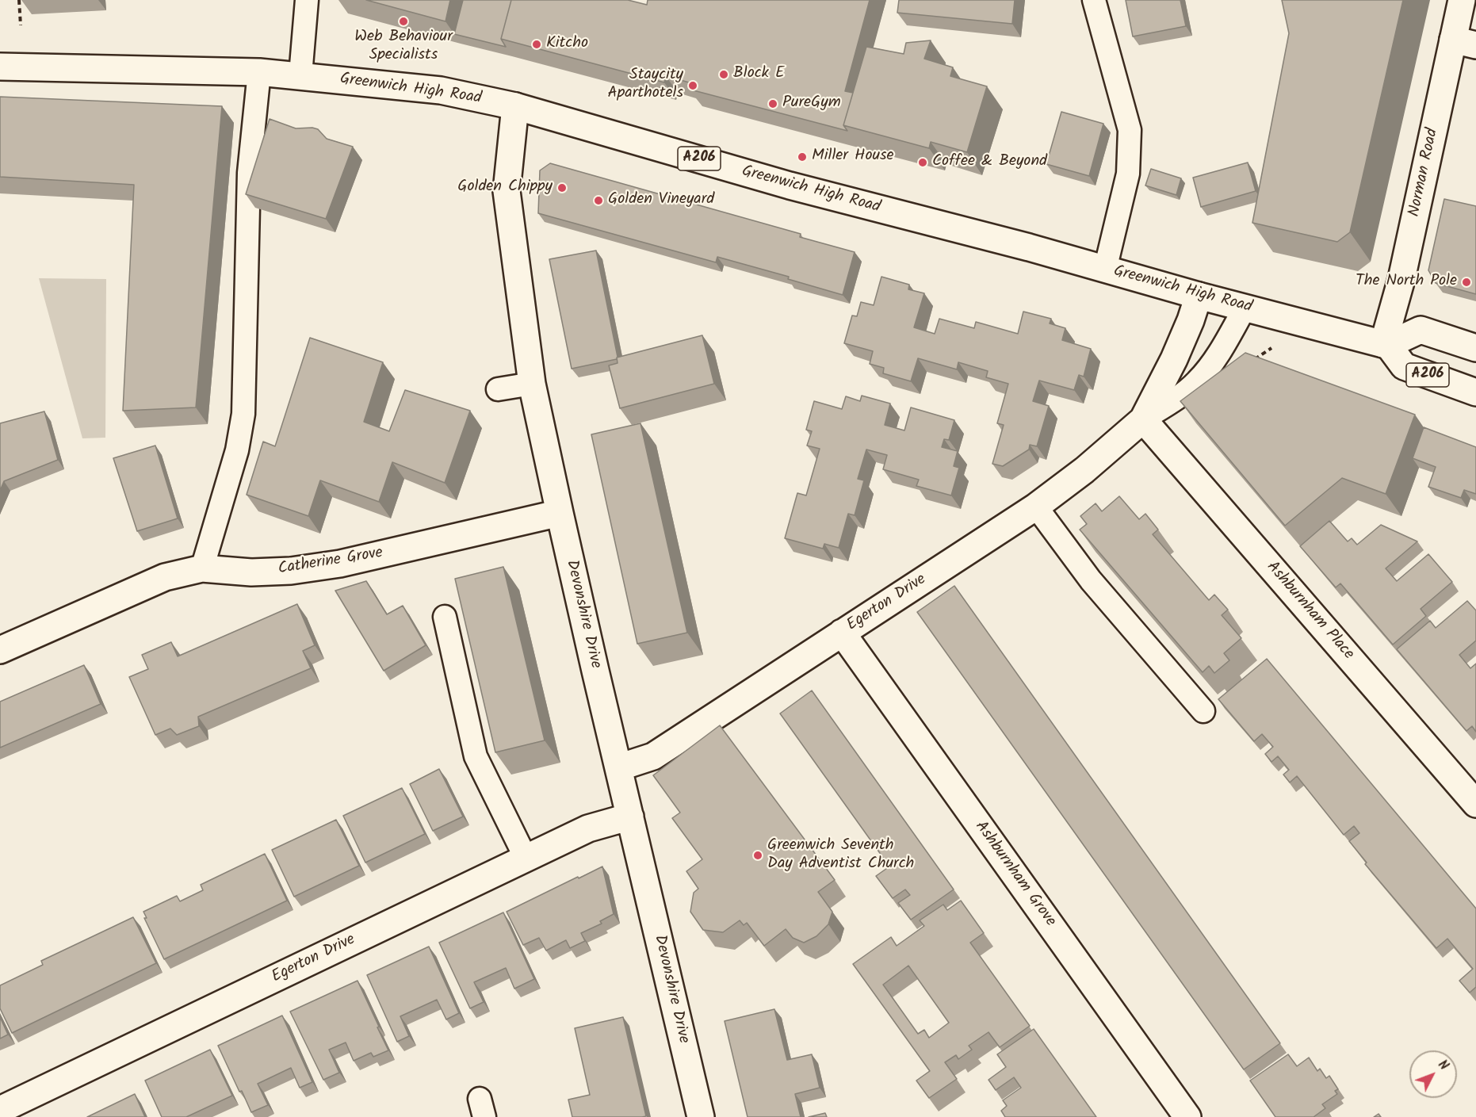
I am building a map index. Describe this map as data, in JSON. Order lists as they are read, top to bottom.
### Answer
{
  "streets": {
    "street": [
      "Greenwich High Road",
      "A206",
      "Norman Road",
      "Catherine Grove",
      "Egerton Drive",
      "Ashburnham Place",
      "Devonshire Drive",
      "Ashburnham Grove"
    ]
  },
  "crossings": [
    ["Greenwich High Road", "A206"],
    ["Greenwich High Road", "Norman Road"],
    ["Greenwich High Road", "Egerton Drive"],
    ["Greenwich High Road", "Devonshire Drive"],
    ["A206", "Norman Road"],
    ["Catherine Grove", "Devonshire Drive"],
    ["Egerton Drive", "Ashburnham Place"],
    ["Egerton Drive", "Devonshire Drive"],
    ["Egerton Drive", "Ashburnham Grove"]
  ],
  "places": [
    "Web Behaviour Specialists",
    "Kitcho",
    "Block E",
    "Staycity Aparthotels",
    "PureGym",
    "Miller House",
    "Coffee & Beyond",
    "Golden Chippy",
    "Golden Vineyard",
    "The North Pole",
    "Greenwich Seventh Day Adventist Church"
  ],
  "north": "top right"
}
